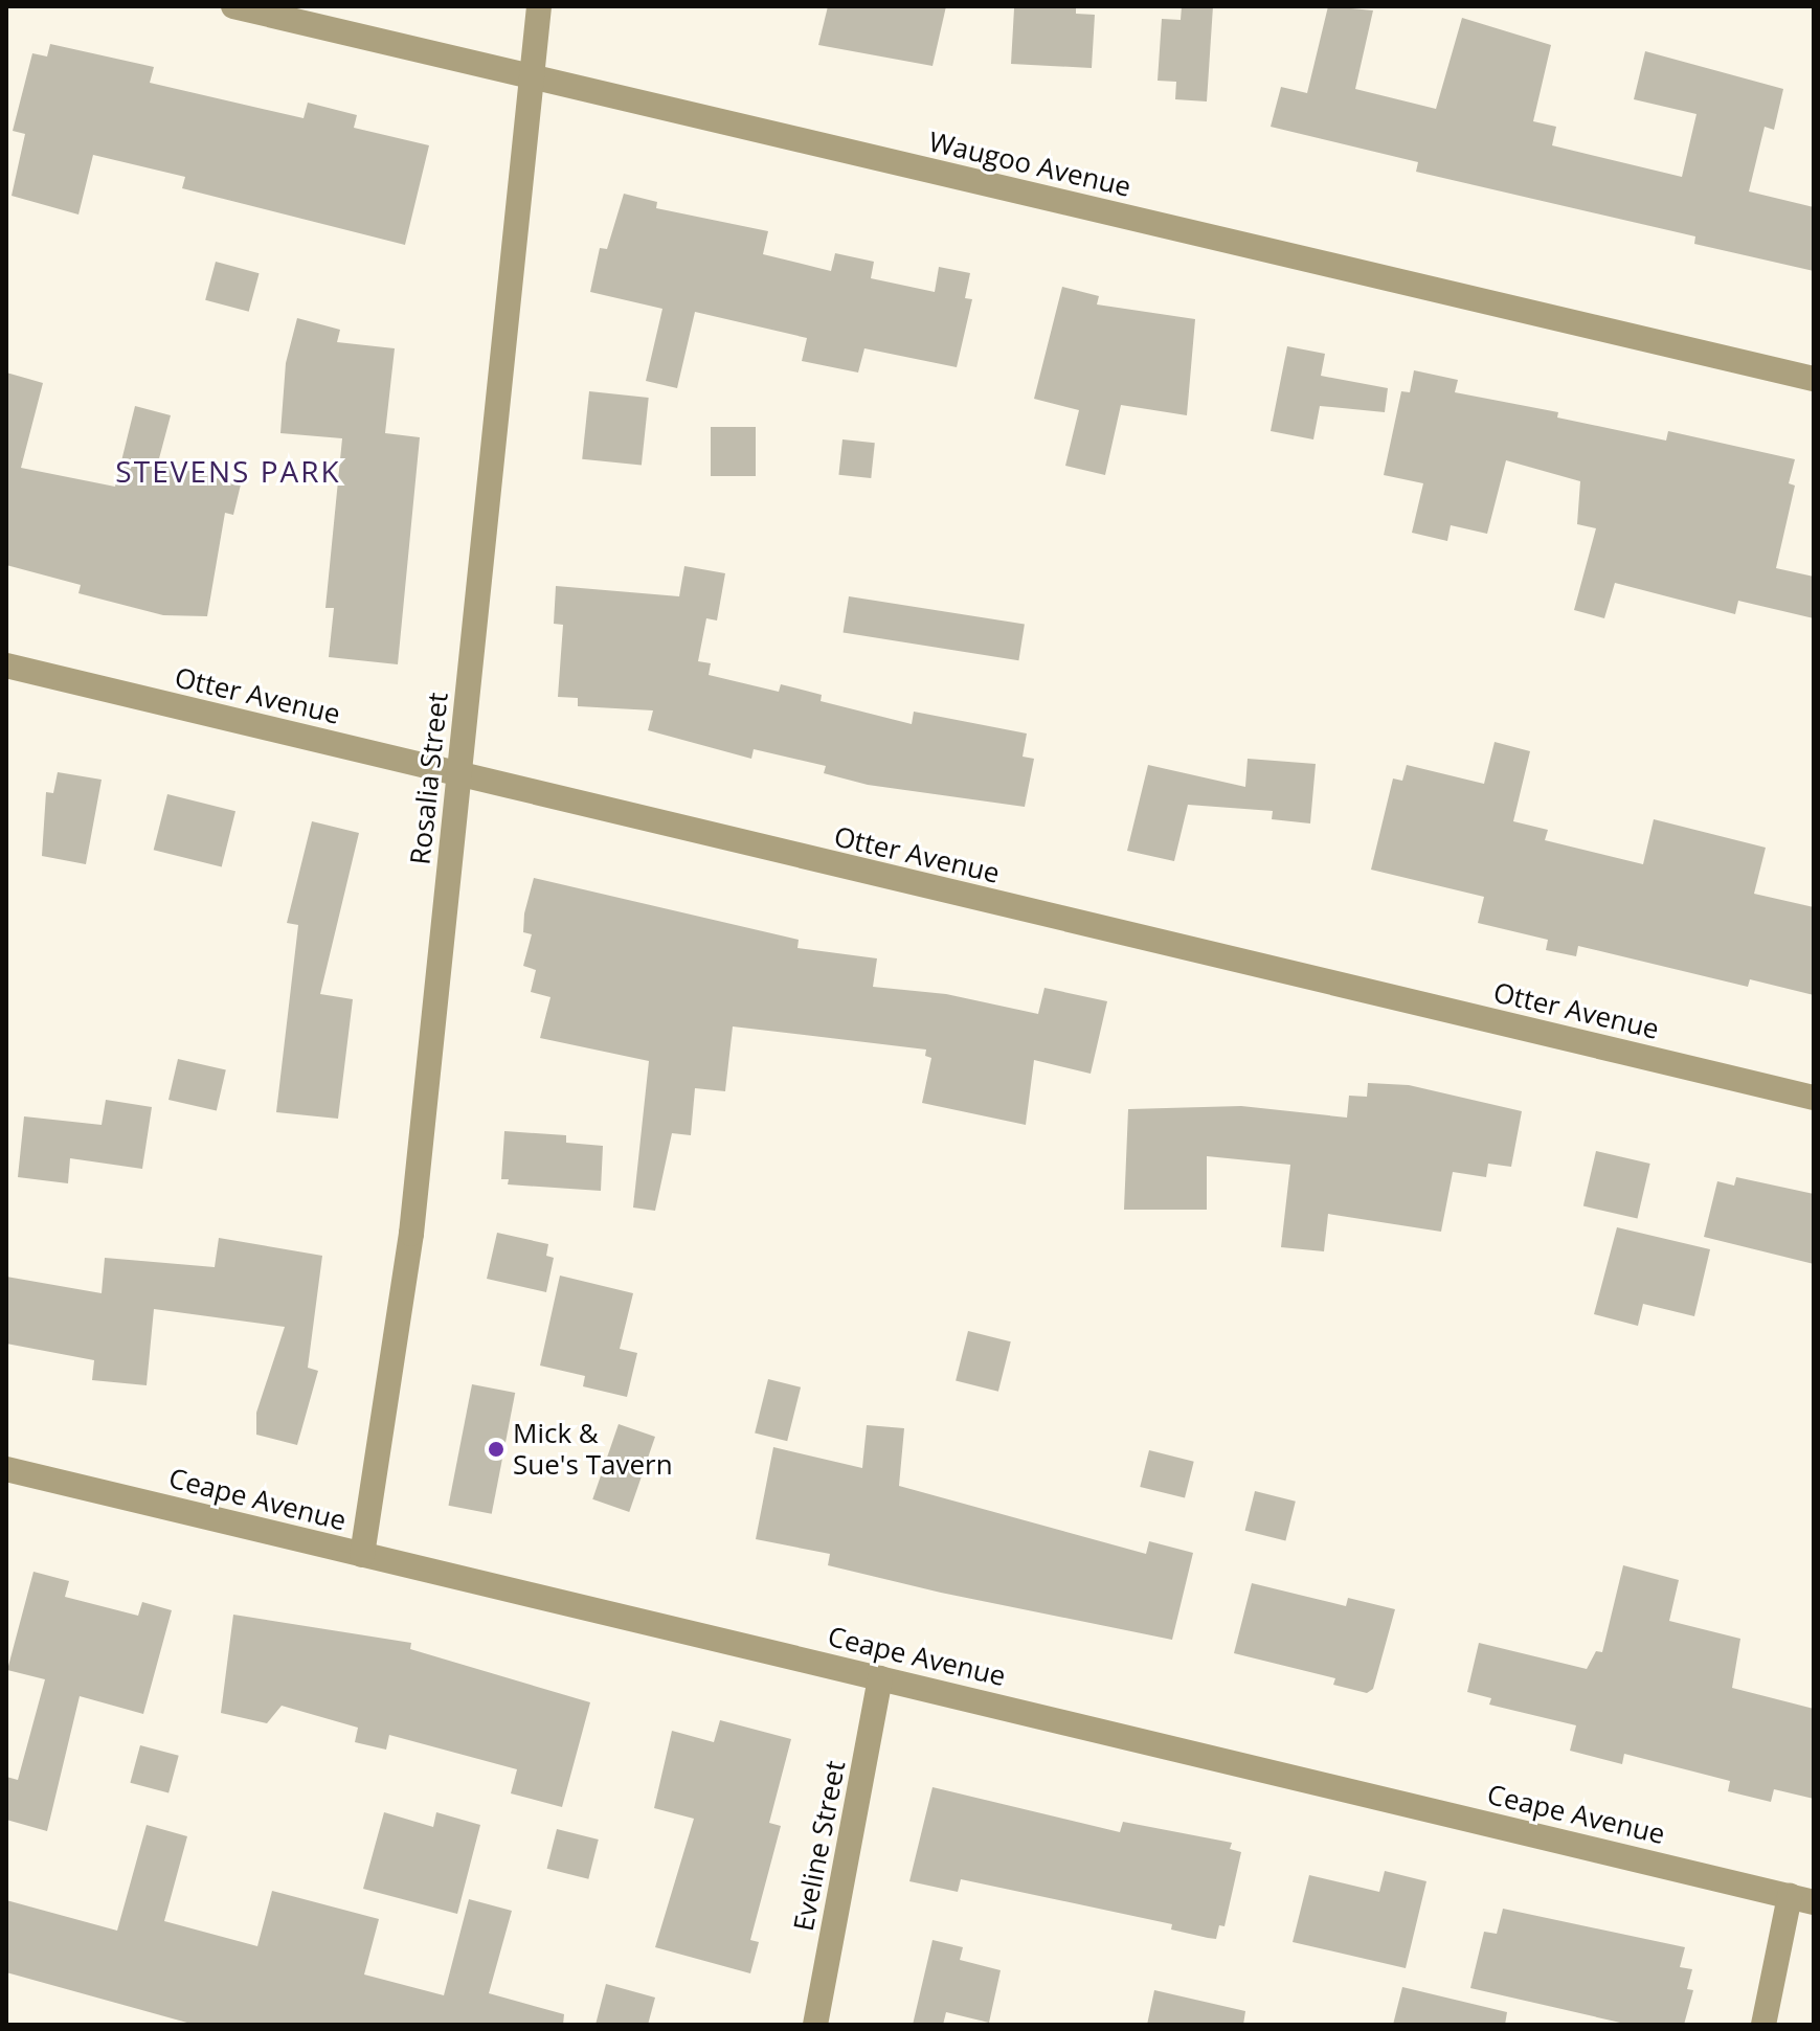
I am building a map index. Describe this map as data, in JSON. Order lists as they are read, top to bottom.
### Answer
{
  "streets": {
    "street": [
      "Waugoo Avenue",
      "Otter Avenue",
      "Rosalia Street",
      "Ceape Avenue",
      "Eveline Street"
    ]
  },
  "crossings": [
    ["Waugoo Avenue", "Rosalia Street"],
    ["Otter Avenue", "Rosalia Street"],
    ["Rosalia Street", "Ceape Avenue"],
    ["Ceape Avenue", "Eveline Street"]
  ],
  "districts": ["STEVENS PARK"],
  "places": ["Mick & Sue's Tavern"]
}
